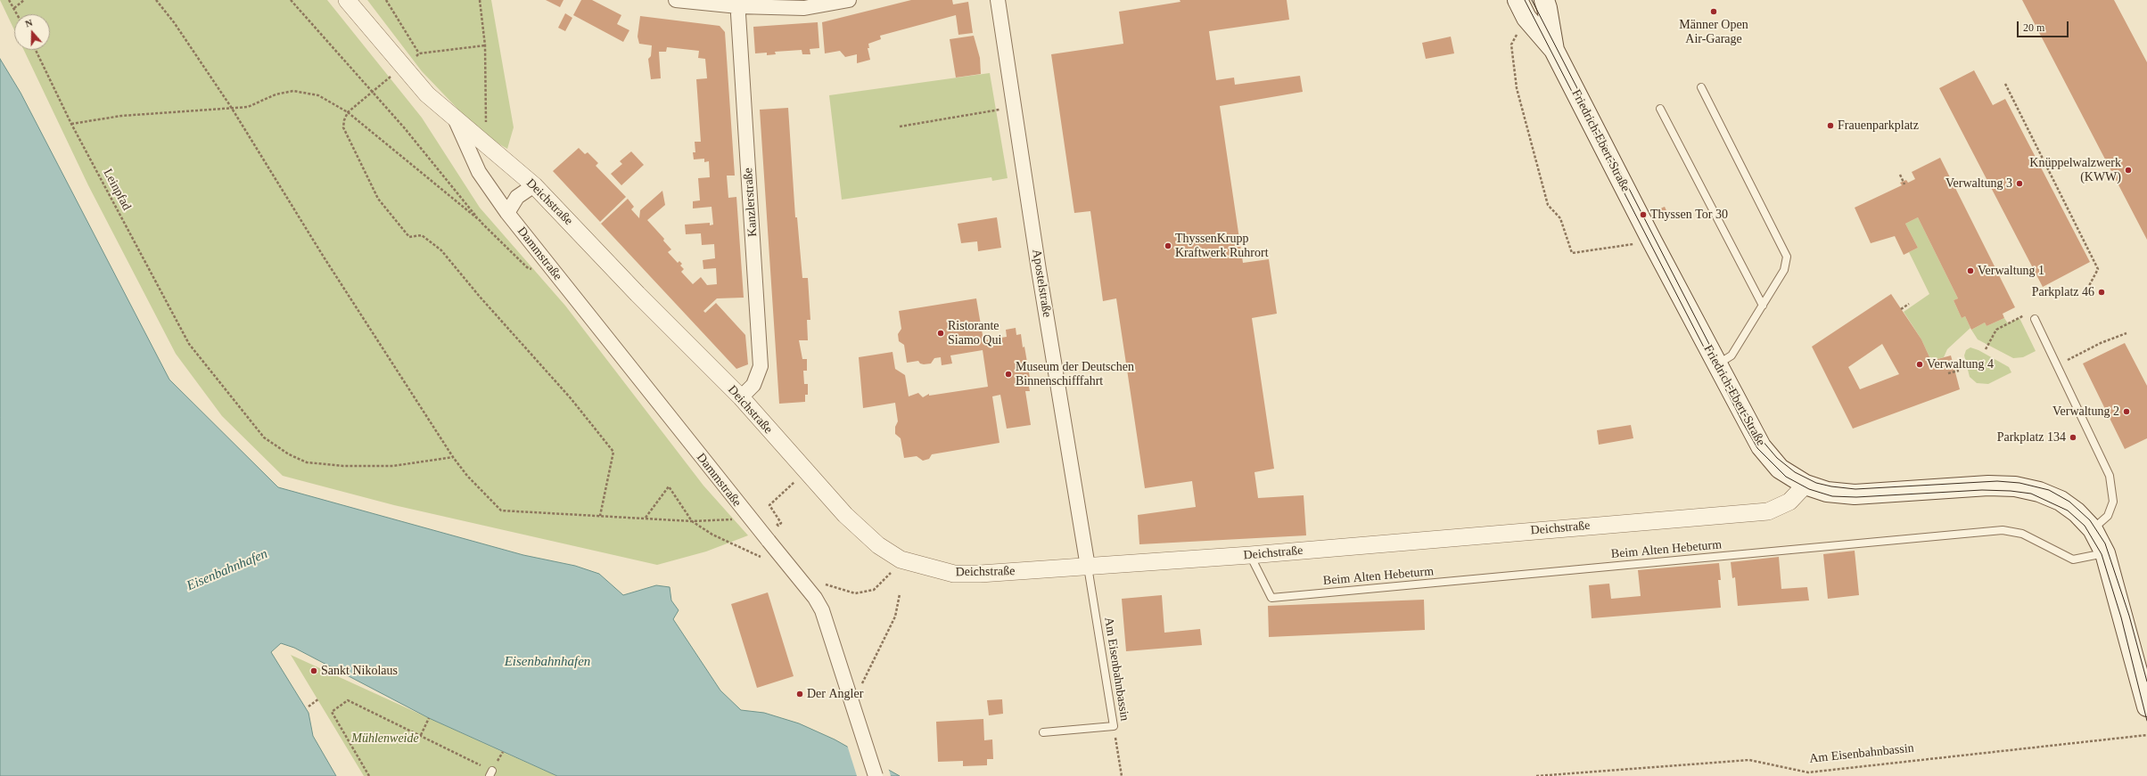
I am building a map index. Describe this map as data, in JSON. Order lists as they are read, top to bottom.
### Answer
{
  "streets": {
    "main road": ["Friedrich-Ebert-Straße"],
    "street": [
      "Deichstraße",
      "Kanzlerstraße",
      "Dammstraße",
      "Apostelstraße"
    ],
    "lane": ["Beim Alten Hebeturm", "Am Eisenbahnbassin"],
    "path": ["Leinpfad"]
  },
  "crossings": [
    ["Friedrich-Ebert-Straße", "Deichstraße"],
    ["Friedrich-Ebert-Straße", "Beim Alten Hebeturm"],
    ["Deichstraße", "Kanzlerstraße"],
    ["Deichstraße", "Dammstraße"],
    ["Deichstraße", "Apostelstraße"],
    ["Deichstraße", "Beim Alten Hebeturm"],
    ["Deichstraße", "Am Eisenbahnbassin"],
    ["Apostelstraße", "Am Eisenbahnbassin"]
  ],
  "water": ["Eisenbahnhafen"],
  "parks": ["Mühlenweide"],
  "places": [
    "Männer Open Air-Garage",
    "Frauenparkplatz",
    "Knüppelwalzwerk (KWW)",
    "Verwaltung 3",
    "Thyssen Tor 30",
    "ThyssenKrupp Kraftwerk Ruhrort",
    "Verwaltung 1",
    "Parkplatz 46",
    "Ristorante Siamo Qui",
    "Verwaltung 4",
    "Museum der Deutschen Binnenschifffahrt",
    "Verwaltung 2",
    "Parkplatz 134",
    "Sankt Nikolaus",
    "Der Angler"
  ],
  "scale_bar": "20 m",
  "north": "top"
}
